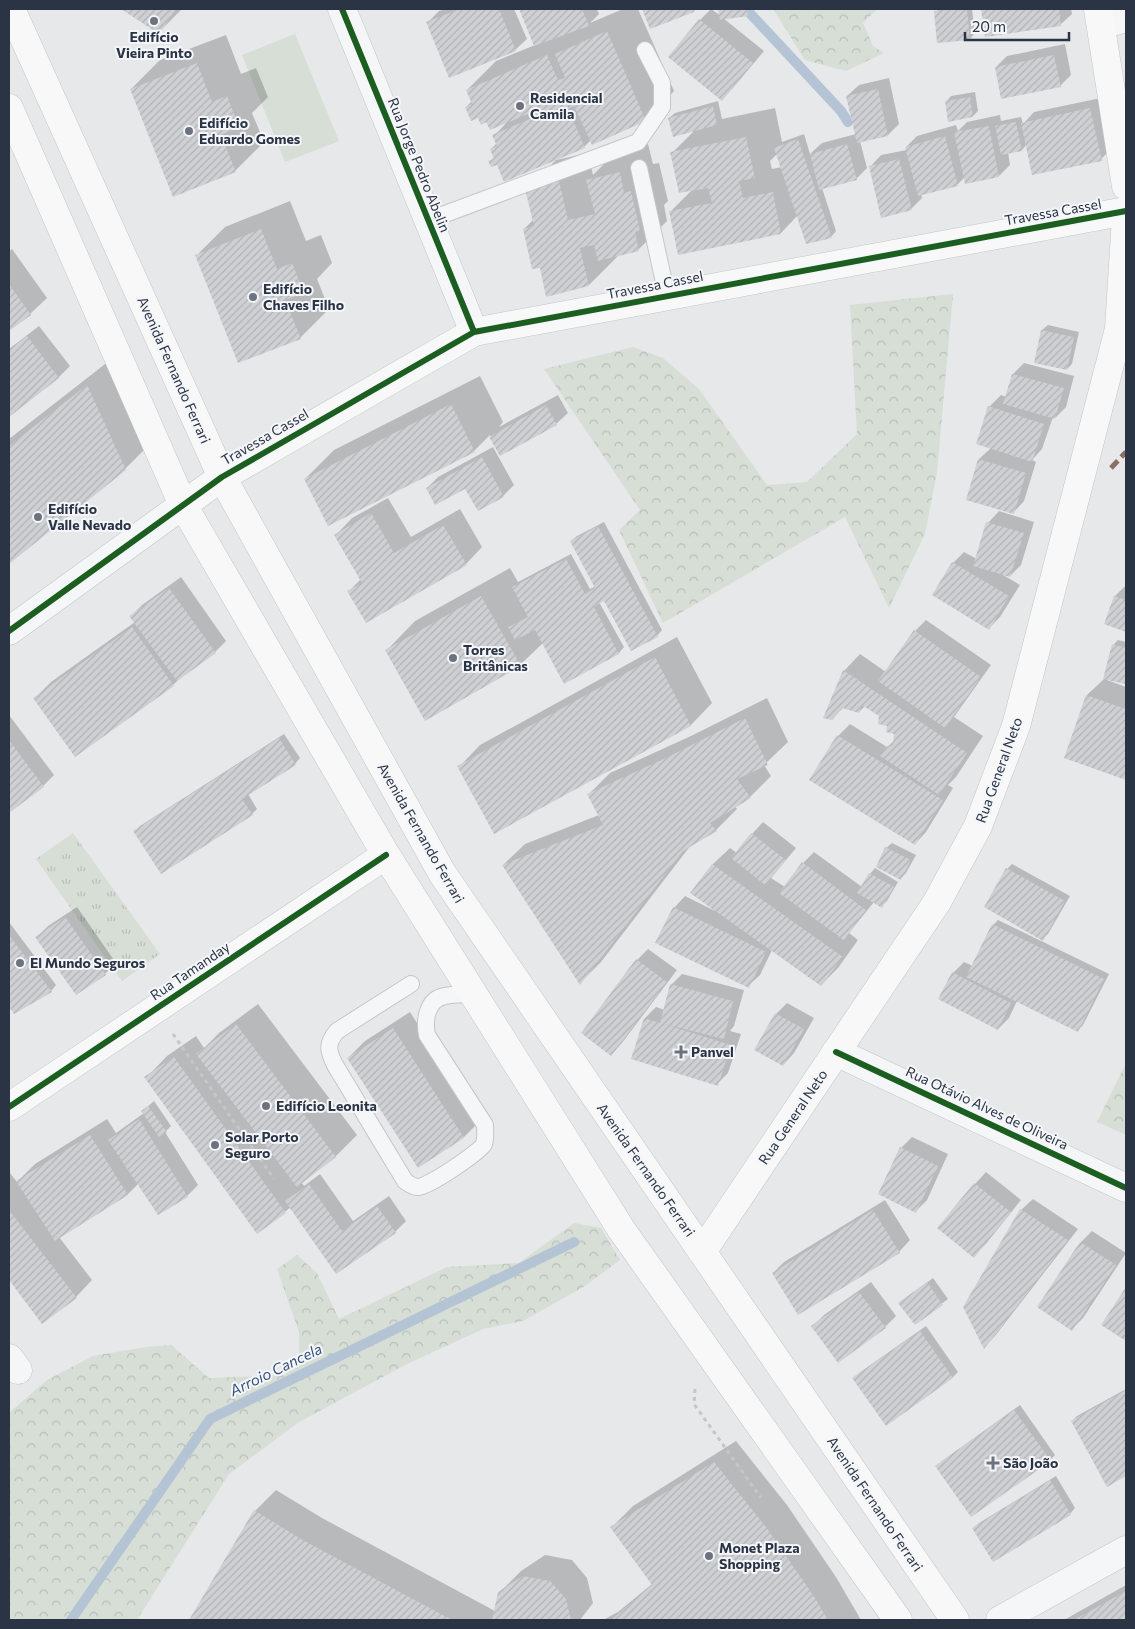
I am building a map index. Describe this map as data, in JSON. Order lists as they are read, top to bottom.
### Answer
{
  "streets": {
    "main road": [
      "Travessa Cassel",
      "Avenida Fernando Ferrari",
      "Rua General Neto",
      "Rua Tamanday"
    ],
    "street": ["Rua Jorge Pedro Abelin", "Rua Otávio Alves de Oliveira"]
  },
  "crossings": [
    ["Rua Jorge Pedro Abelin", "Travessa Cassel"],
    ["Travessa Cassel", "Avenida Fernando Ferrari"],
    ["Avenida Fernando Ferrari", "Rua General Neto"],
    ["Rua General Neto", "Rua Otávio Alves de Oliveira"]
  ],
  "water": ["Arroio Cancela"],
  "places": {
    "other": [
      "Edifício Vieira Pinto",
      "Residencial Camila",
      "Edifício Eduardo Gomes",
      "Edifício Chaves Filho",
      "Edifício Valle Nevado",
      "Torres Britânicas",
      "El Mundo Seguros",
      "Edifício Leonita",
      "Solar Porto Seguro",
      "Monet Plaza Shopping"
    ],
    "health": ["Panvel", "São João"]
  },
  "scale_bar": "20 m"
}
